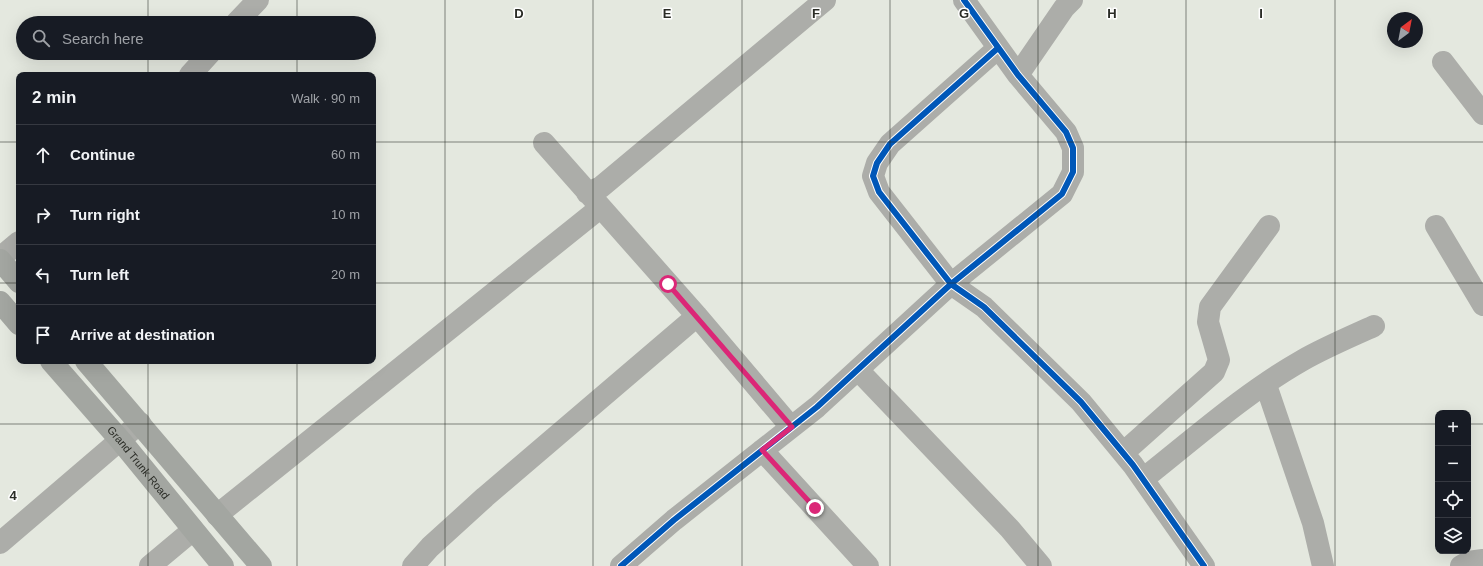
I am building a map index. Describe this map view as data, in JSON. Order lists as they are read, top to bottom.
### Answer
{
  "streets": {
    "main road": ["Grand Trunk Road"]
  },
  "north": "top right",
  "page": {
    "search": "Search here",
    "heading": ["2 min", "Walk · 90 m"],
    "list": [
      ["Continue", "60 m"],
      ["Turn right", "10 m"],
      ["Turn left", "20 m"],
      "Arrive at destination"
    ],
    "map_buttons": ["+", "−"]
  },
  "grid": {
    "columns": [
      "D",
      "E",
      "F",
      "G",
      "H",
      "I"
    ],
    "rows": ["4"]
  }
}
